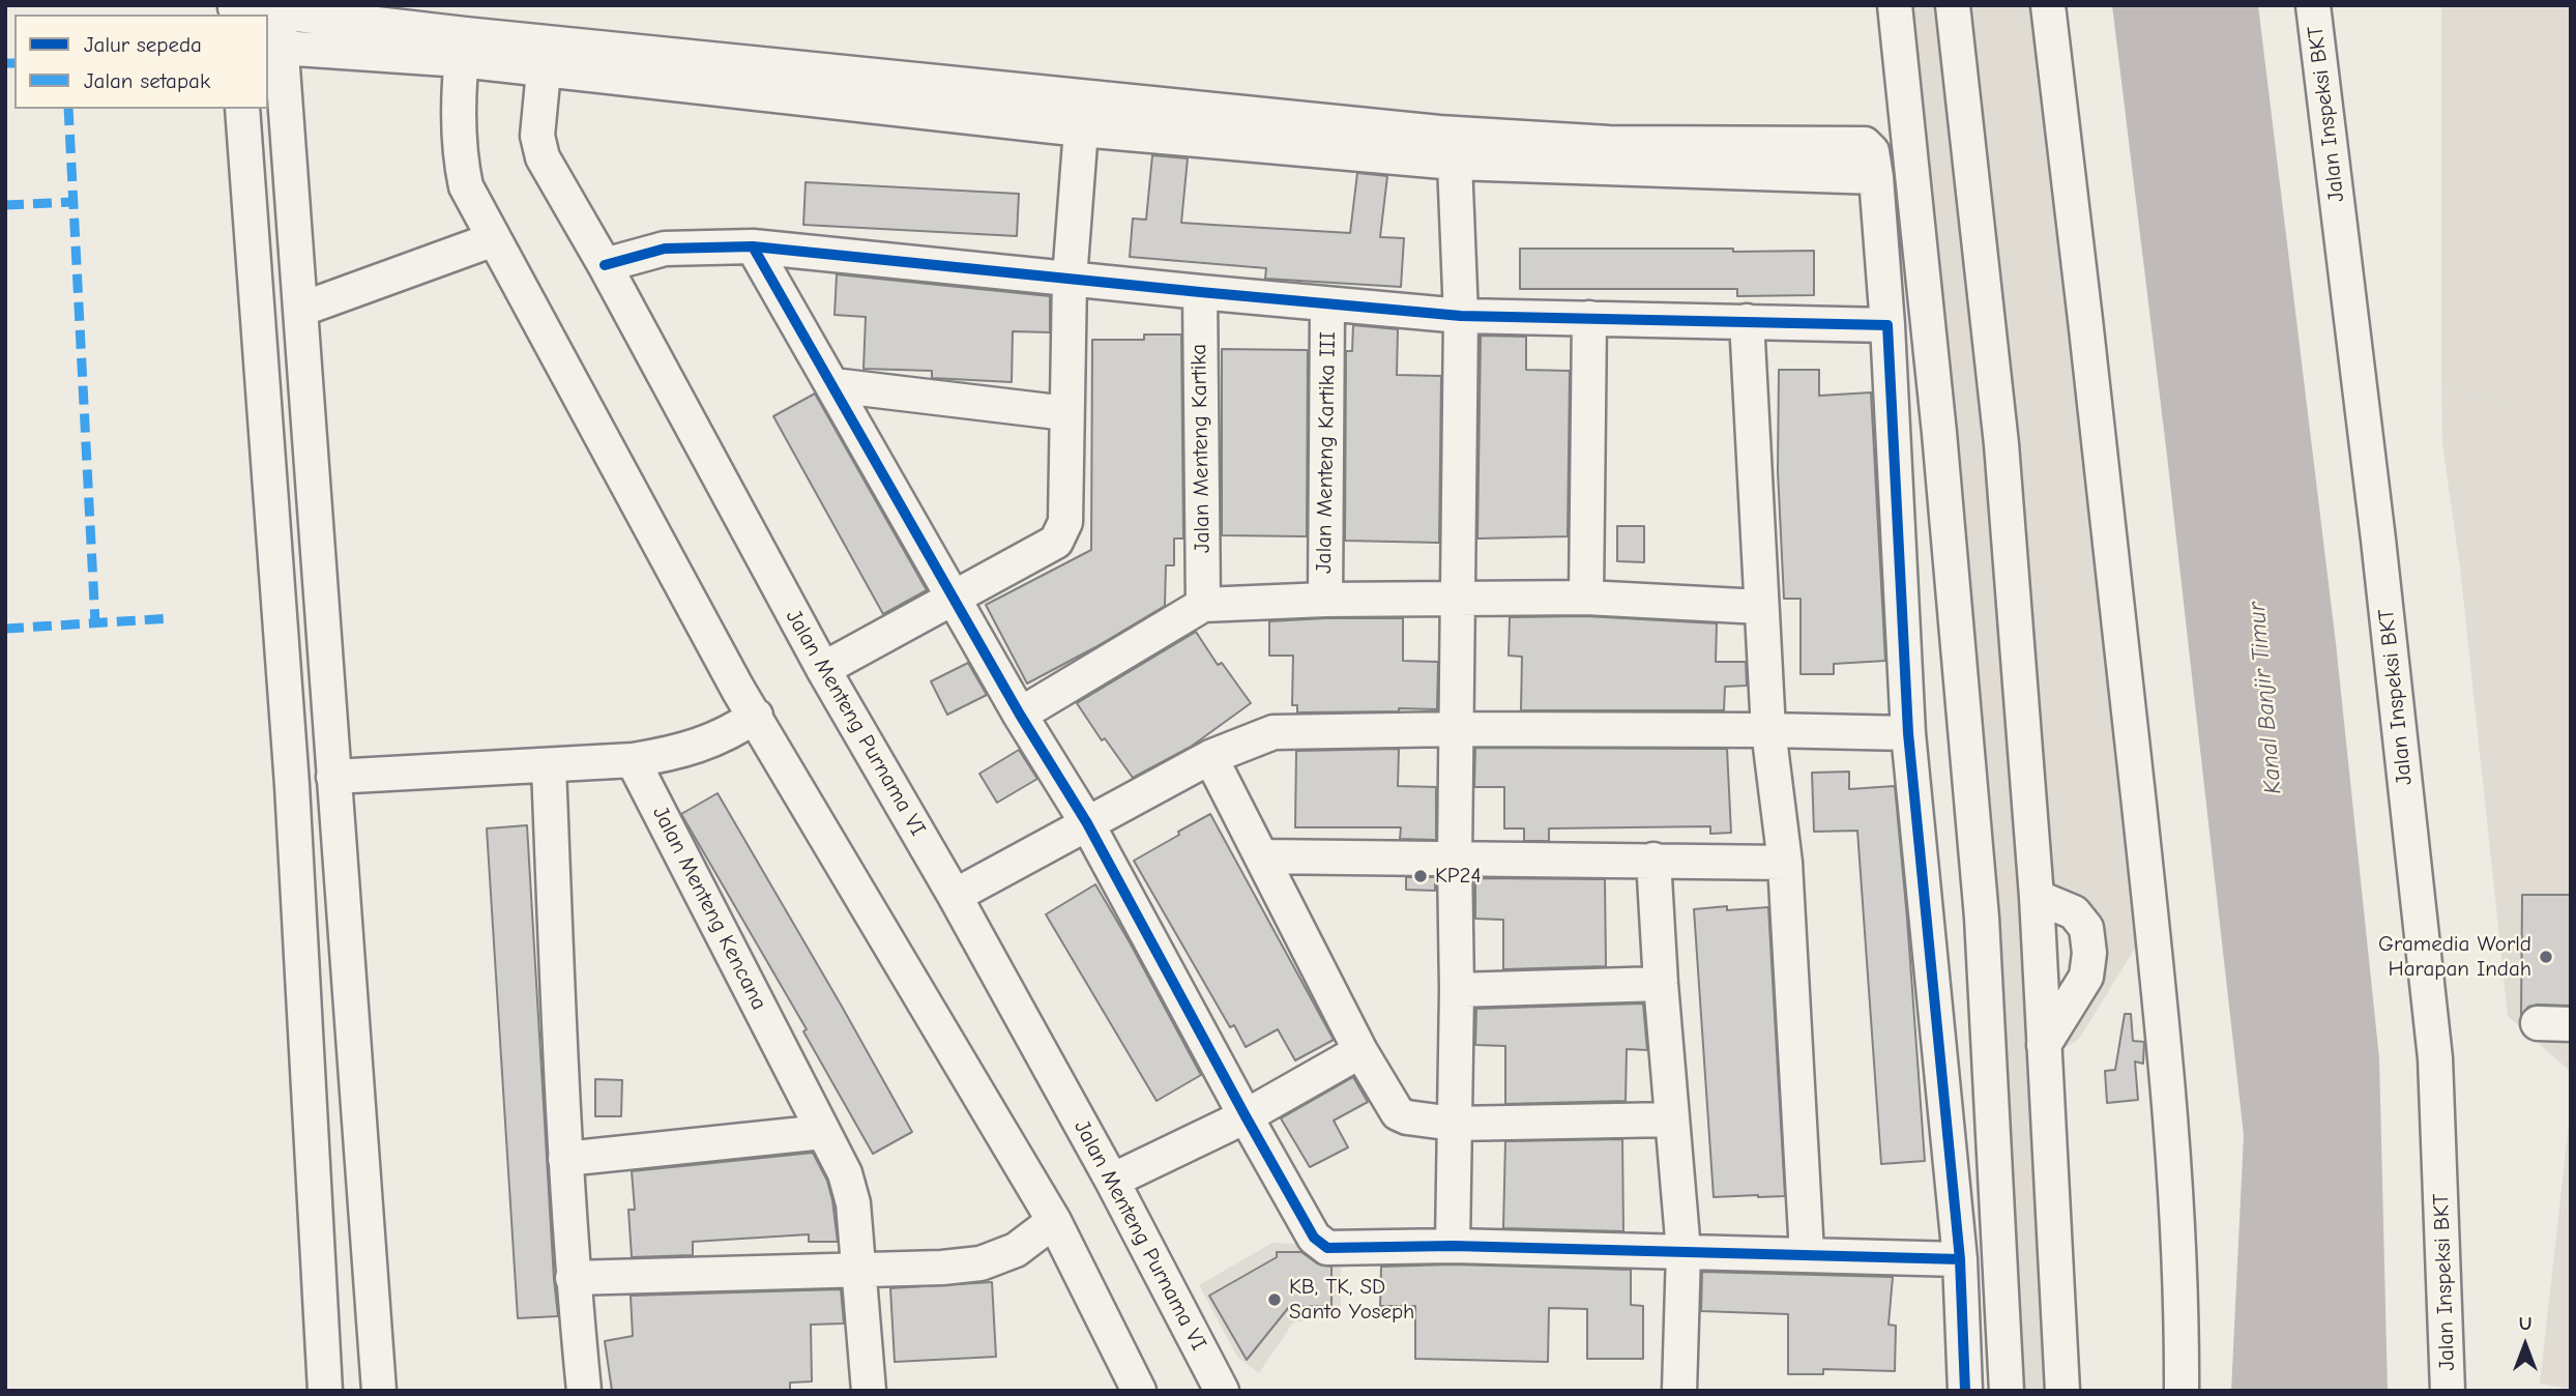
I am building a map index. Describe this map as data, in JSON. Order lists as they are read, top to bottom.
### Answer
{
  "streets": {
    "street": [
      "Jalan Inspeksi BKT",
      "Jalan Menteng Kartika",
      "Jalan Menteng Kartika III",
      "Jalan Menteng Purnama VI",
      "Jalan Menteng Kencana"
    ]
  },
  "water": ["Kanal Banjir Timur"],
  "places": ["KP24", "Gramedia World Harapan Indah", "KB, TK, SD Santo Yoseph"],
  "legend": ["Jalur sepeda", "Jalan setapak"],
  "north": "top"
}
